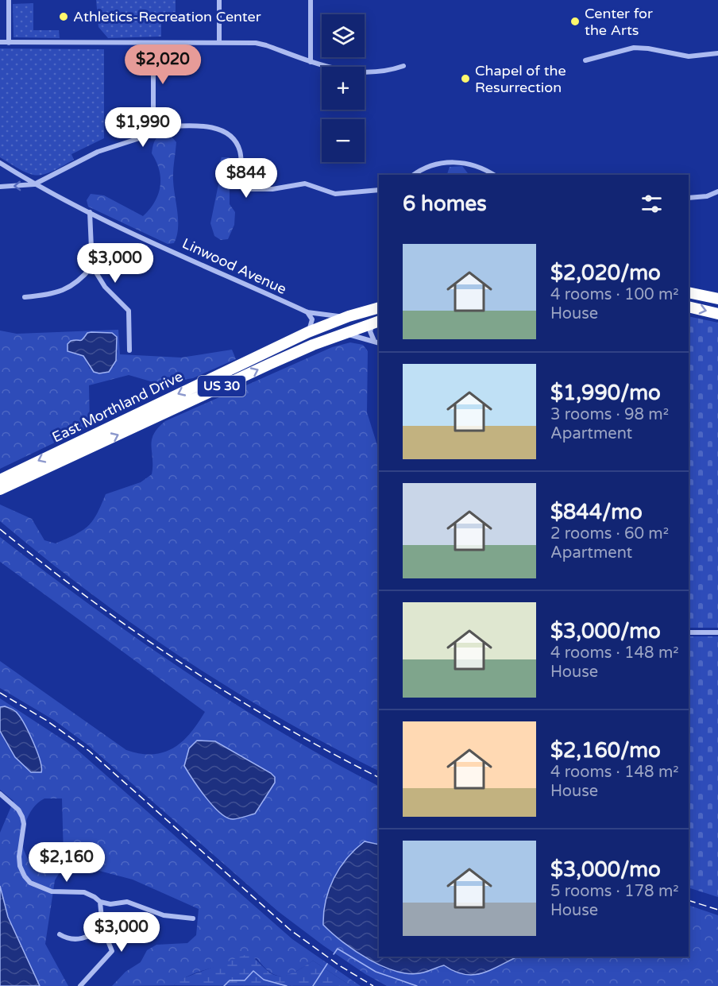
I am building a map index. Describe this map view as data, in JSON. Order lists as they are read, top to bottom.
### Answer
{
  "streets": {
    "highway": ["US 30", "East Morthland Drive"],
    "street": ["Linwood Avenue"]
  },
  "crossings": [
    ["Linwood Avenue", "East Morthland Drive"]
  ],
  "places": ["Athletics-Recreation Center", "Center for the Arts", "Chapel of the Resurrection"],
  "page": {
    "map_buttons": ["+", "−"],
    "price": [
      "$2,020",
      "$1,990",
      "$844",
      "$3,000",
      "$2,160",
      "$3,000"
    ],
    "heading": "6 homes",
    "list": [
      {
        "name": "$2,020/mo",
        "note": "4 rooms · 100 m² · House"
      },
      {
        "name": "$1,990/mo",
        "note": "3 rooms · 98 m² · Apartment"
      },
      {
        "name": "$844/mo",
        "note": "2 rooms · 60 m² · Apartment"
      },
      {
        "name": "$3,000/mo",
        "note": "4 rooms · 148 m² · House"
      },
      {
        "name": "$2,160/mo",
        "note": "4 rooms · 148 m² · House"
      },
      {
        "name": "$3,000/mo",
        "note": "5 rooms · 178 m² · House"
      }
    ]
  }
}
